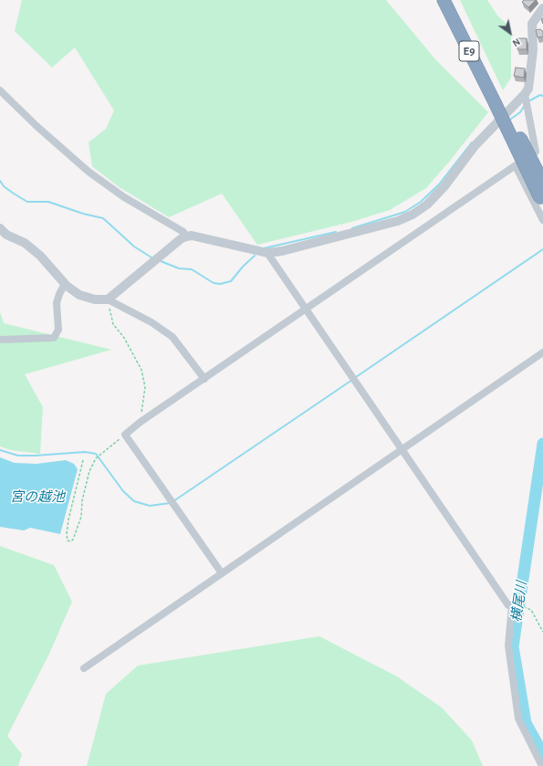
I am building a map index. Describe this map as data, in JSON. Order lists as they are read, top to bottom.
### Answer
{
  "streets": {
    "highway": ["E9"]
  },
  "water": ["宮の越池", "横尾川"],
  "north": "bottom right"
}
